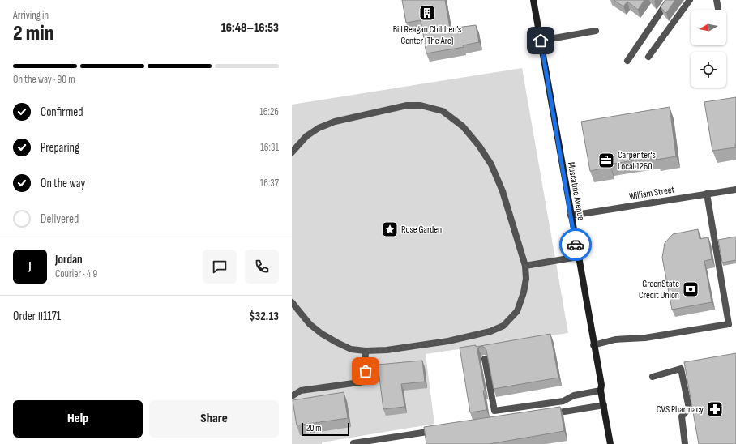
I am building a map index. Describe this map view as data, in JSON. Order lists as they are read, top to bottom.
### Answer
{
  "streets": {
    "main road": ["Muscatine Avenue"],
    "street": ["William Street"]
  },
  "crossings": [
    ["Muscatine Avenue", "William Street"]
  ],
  "places": {
    "building": ["Bill Reagan Children’s Center (The Arc)"],
    "office": ["Carpenter's Local 1260"],
    "place": ["Rose Garden"],
    "bank": ["GreenState Credit Union"],
    "pharmacy": ["CVS Pharmacy"]
  },
  "scale_bar": "20 m",
  "north": "left",
  "page": {
    "heading": ["2 min", "Arriving in", "16:48–16:53"],
    "panel": [
      "Jordan",
      "Courier · 4.9",
      "Order #1171",
      "$32.13"
    ],
    "bar": "On the way · 90 m",
    "list": [
      ["Confirmed", "16:26"],
      ["Preparing", "16:31"],
      ["On the way", "16:37"],
      "Delivered"
    ],
    "round": "J",
    "buttons": ["Help", "Share"],
    "scale": "20 m"
  }
}
